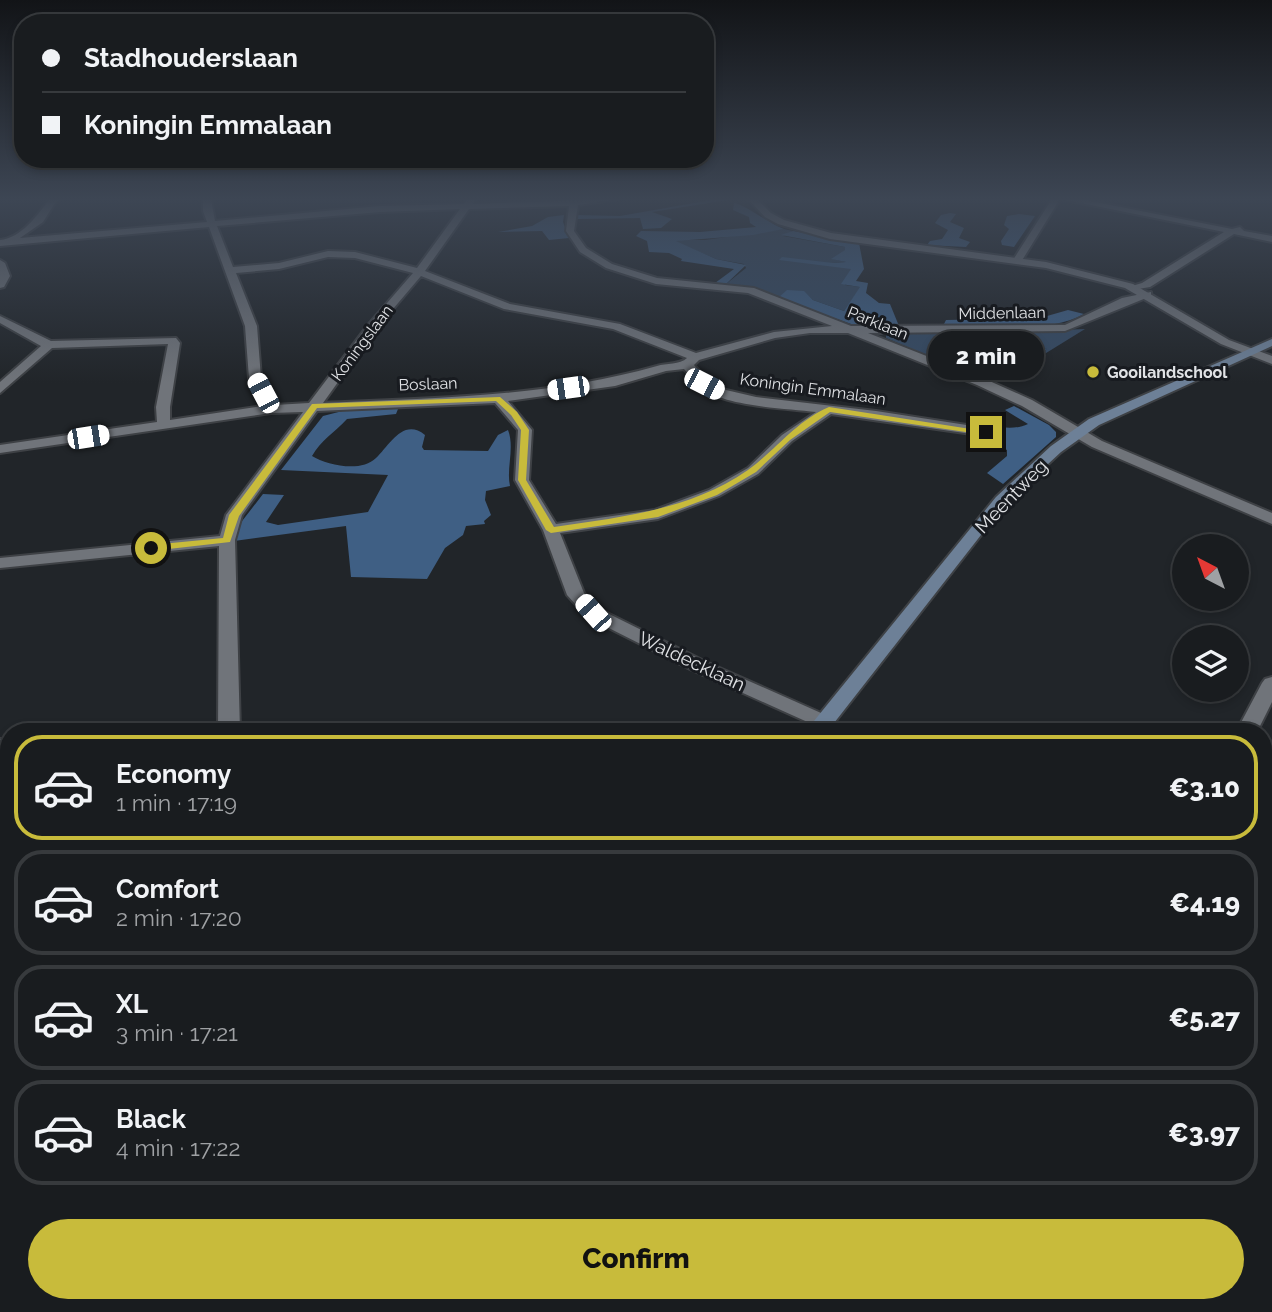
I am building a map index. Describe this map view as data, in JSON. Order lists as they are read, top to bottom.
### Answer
{
  "streets": {
    "main road": ["Meentweg"],
    "street": [
      "Middenlaan",
      "Parklaan",
      "Koningslaan",
      "Boslaan",
      "Koningin Emmalaan",
      "Waldecklaan"
    ]
  },
  "crossings": [
    ["Middenlaan", "Parklaan"],
    ["Middenlaan", "Boslaan"],
    ["Parklaan", "Boslaan"],
    ["Parklaan", "Meentweg"],
    ["Koningslaan", "Boslaan"],
    ["Koningslaan", "Koningin Emmalaan"],
    ["Boslaan", "Koningin Emmalaan"],
    ["Boslaan", "Waldecklaan"]
  ],
  "places": ["Gooilandschool"],
  "north": "top left",
  "page": {
    "banner": ["Stadhouderslaan", "Koningin Emmalaan"],
    "bubble": "2 min",
    "list": [
      {
        "name": "Economy",
        "note": "1 min · 17:19",
        "value": "€3.10"
      },
      {
        "name": "Comfort",
        "note": "2 min · 17:20",
        "value": "€4.19"
      },
      {
        "name": "XL",
        "note": "3 min · 17:21",
        "value": "€5.27"
      },
      {
        "name": "Black",
        "note": "4 min · 17:22",
        "value": "€3.97"
      }
    ],
    "buttons": "Confirm"
  }
}
